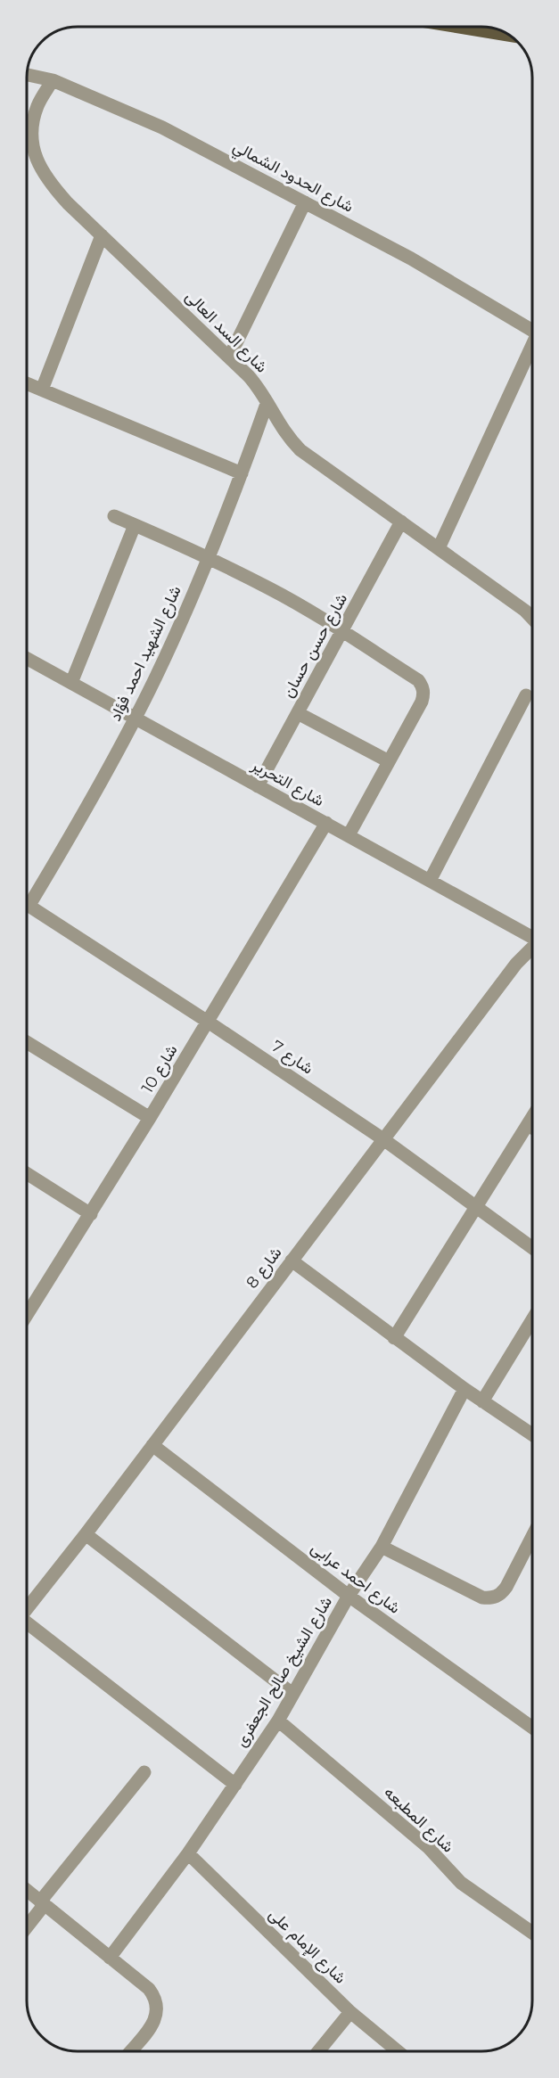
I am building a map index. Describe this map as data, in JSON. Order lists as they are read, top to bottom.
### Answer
{
  "streets": {
    "street": [
      "شارع الحدود الشمالي",
      "شارع السد العالى",
      "شارع حسن حسان",
      "شارع الشهيد احمد فؤاد",
      "شارع التحرير",
      "شارع 7",
      "شارع 10",
      "شارع 8",
      "شارع احمد عرابى",
      "شارع الشيخ صالح الجعفرى",
      "شارع المطبعه",
      "شارع الإمام على"
    ]
  },
  "crossings": [
    ["شارع الحدود الشمالي", "شارع السد العالى"],
    ["شارع السد العالى", "شارع حسن حسان"],
    ["شارع السد العالى", "شارع الشهيد احمد فؤاد"],
    ["شارع حسن حسان", "شارع التحرير"],
    ["شارع الشهيد احمد فؤاد", "شارع التحرير"],
    ["شارع التحرير", "شارع 10"],
    ["شارع 7", "شارع 10"],
    ["شارع 7", "شارع 8"],
    ["شارع 8", "شارع احمد عرابى"],
    ["شارع احمد عرابى", "شارع الشيخ صالح الجعفرى"],
    ["شارع الشيخ صالح الجعفرى", "شارع المطبعه"],
    ["شارع الشيخ صالح الجعفرى", "شارع الإمام على"]
  ]
}
